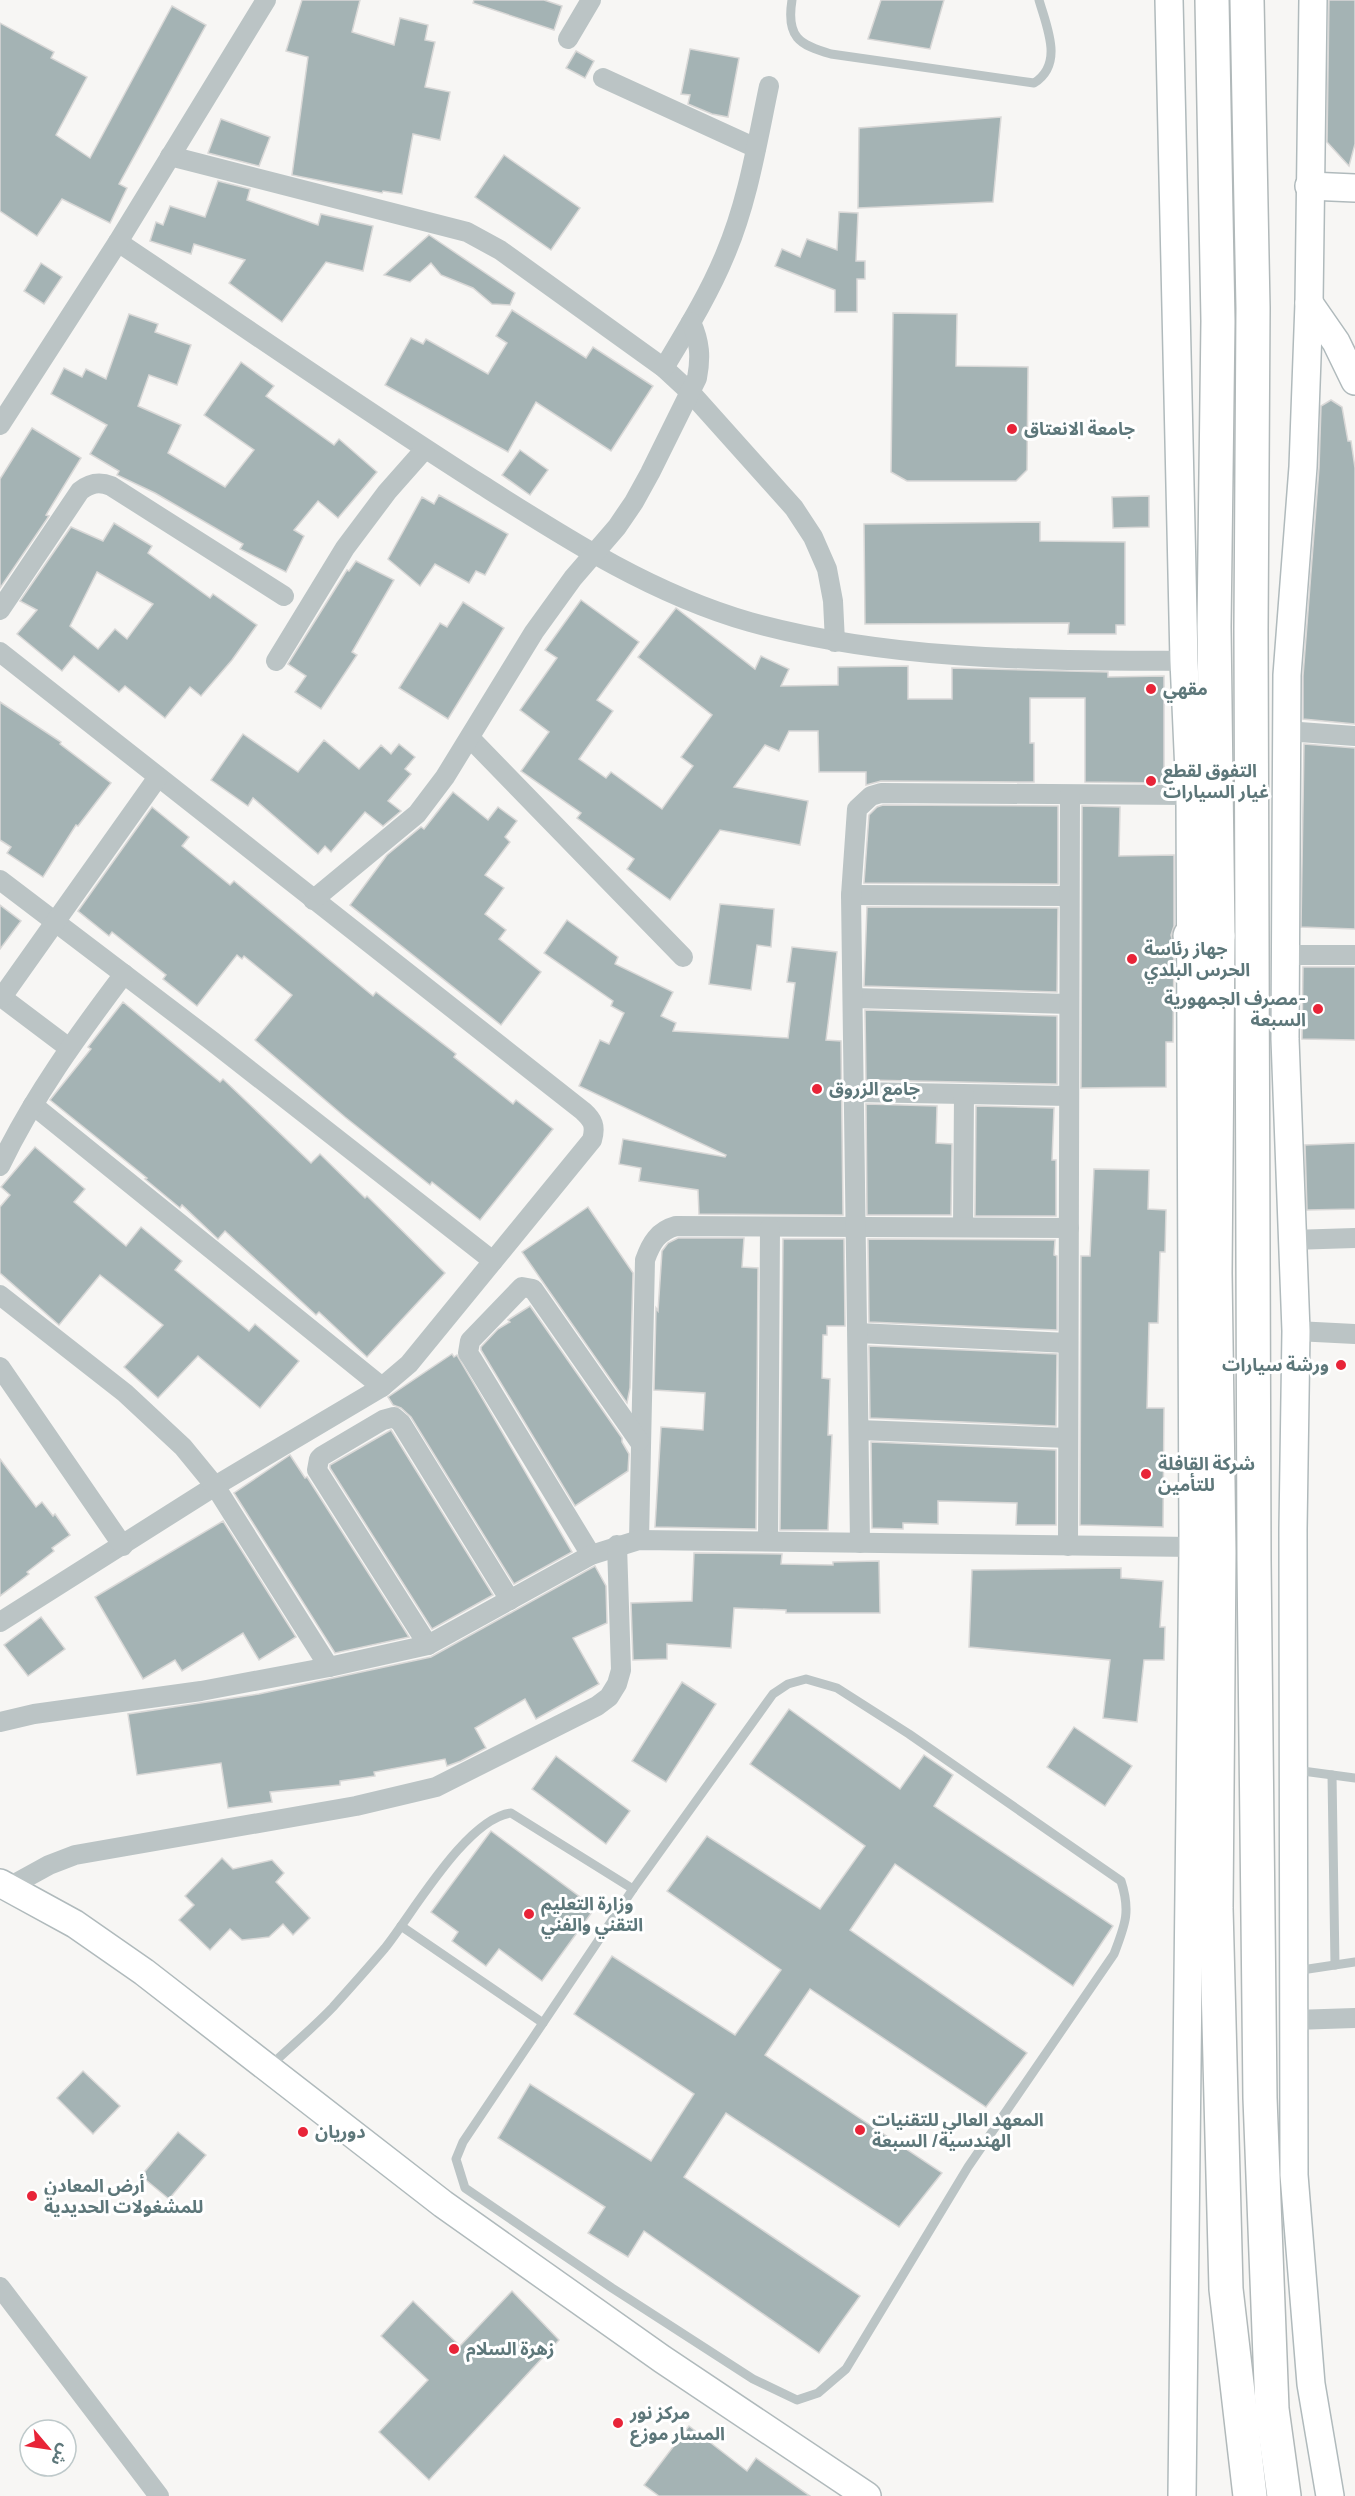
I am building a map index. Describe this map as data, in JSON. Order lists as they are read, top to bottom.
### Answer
{
  "places": [
    "جامعة الانعتاق",
    "مقهي",
    "التفوق لقطع غيار السيارات",
    "جهاز رئاسة الحرس البلدي",
    "مصرف الجمهورية- السبعة",
    "جامع الزروق",
    "ورشة سيارات",
    "شركة القافلة للتأمين",
    "وزارة التعليم التقني والفني",
    "المعهد العالي للتقنيات الهندسية/ السبعة",
    "دوريان",
    "أرض المعادن للمشغولات الحديدية",
    "زهرة السلام",
    "مركز نور المسار موزع"
  ],
  "north": "bottom right"
}
